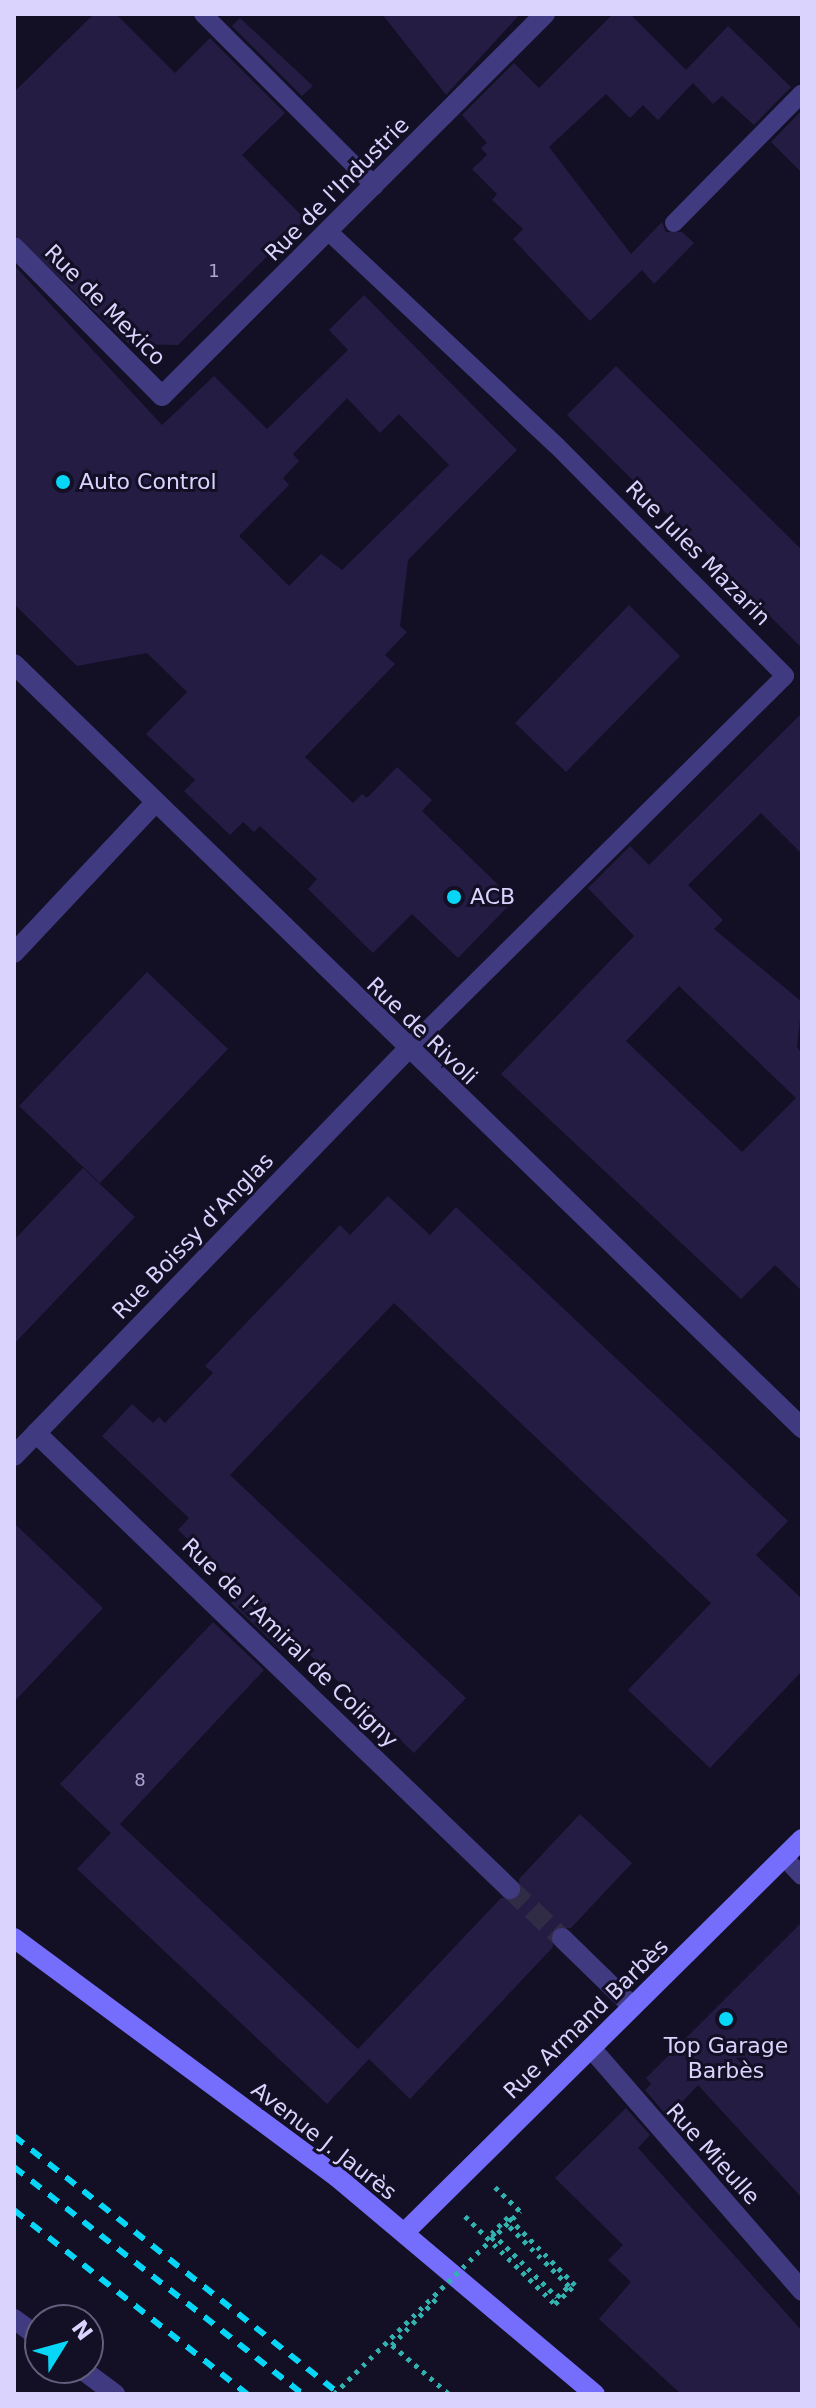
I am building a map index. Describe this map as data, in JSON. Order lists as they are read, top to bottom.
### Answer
{
  "streets": {
    "street": [
      "Rue de l'Industrie",
      "Rue de Mexico",
      "Rue de Rivoli",
      "Rue Boissy d'Anglas",
      "Rue de l'Amiral de Coligny",
      "Rue Armand Barbès",
      "Avenue J. Jaurès",
      "Rue Mieulle"
    ],
    "lane": ["Rue Jules Mazarin"]
  },
  "crossings": [
    ["Rue de l'Industrie", "Rue de Mexico"],
    ["Rue de l'Industrie", "Rue Jules Mazarin"],
    ["Rue Jules Mazarin", "Rue de Rivoli"],
    ["Rue Jules Mazarin", "Rue Boissy d'Anglas"],
    ["Rue de Rivoli", "Rue Boissy d'Anglas"],
    ["Rue Boissy d'Anglas", "Rue de l'Amiral de Coligny"],
    ["Rue Armand Barbès", "Avenue J. Jaurès"],
    ["Rue Armand Barbès", "Rue Mieulle"]
  ],
  "places": ["Auto Control", "ACB", "Top Garage Barbès"],
  "house_numbers": ["1", "8"],
  "north": "top right"
}
